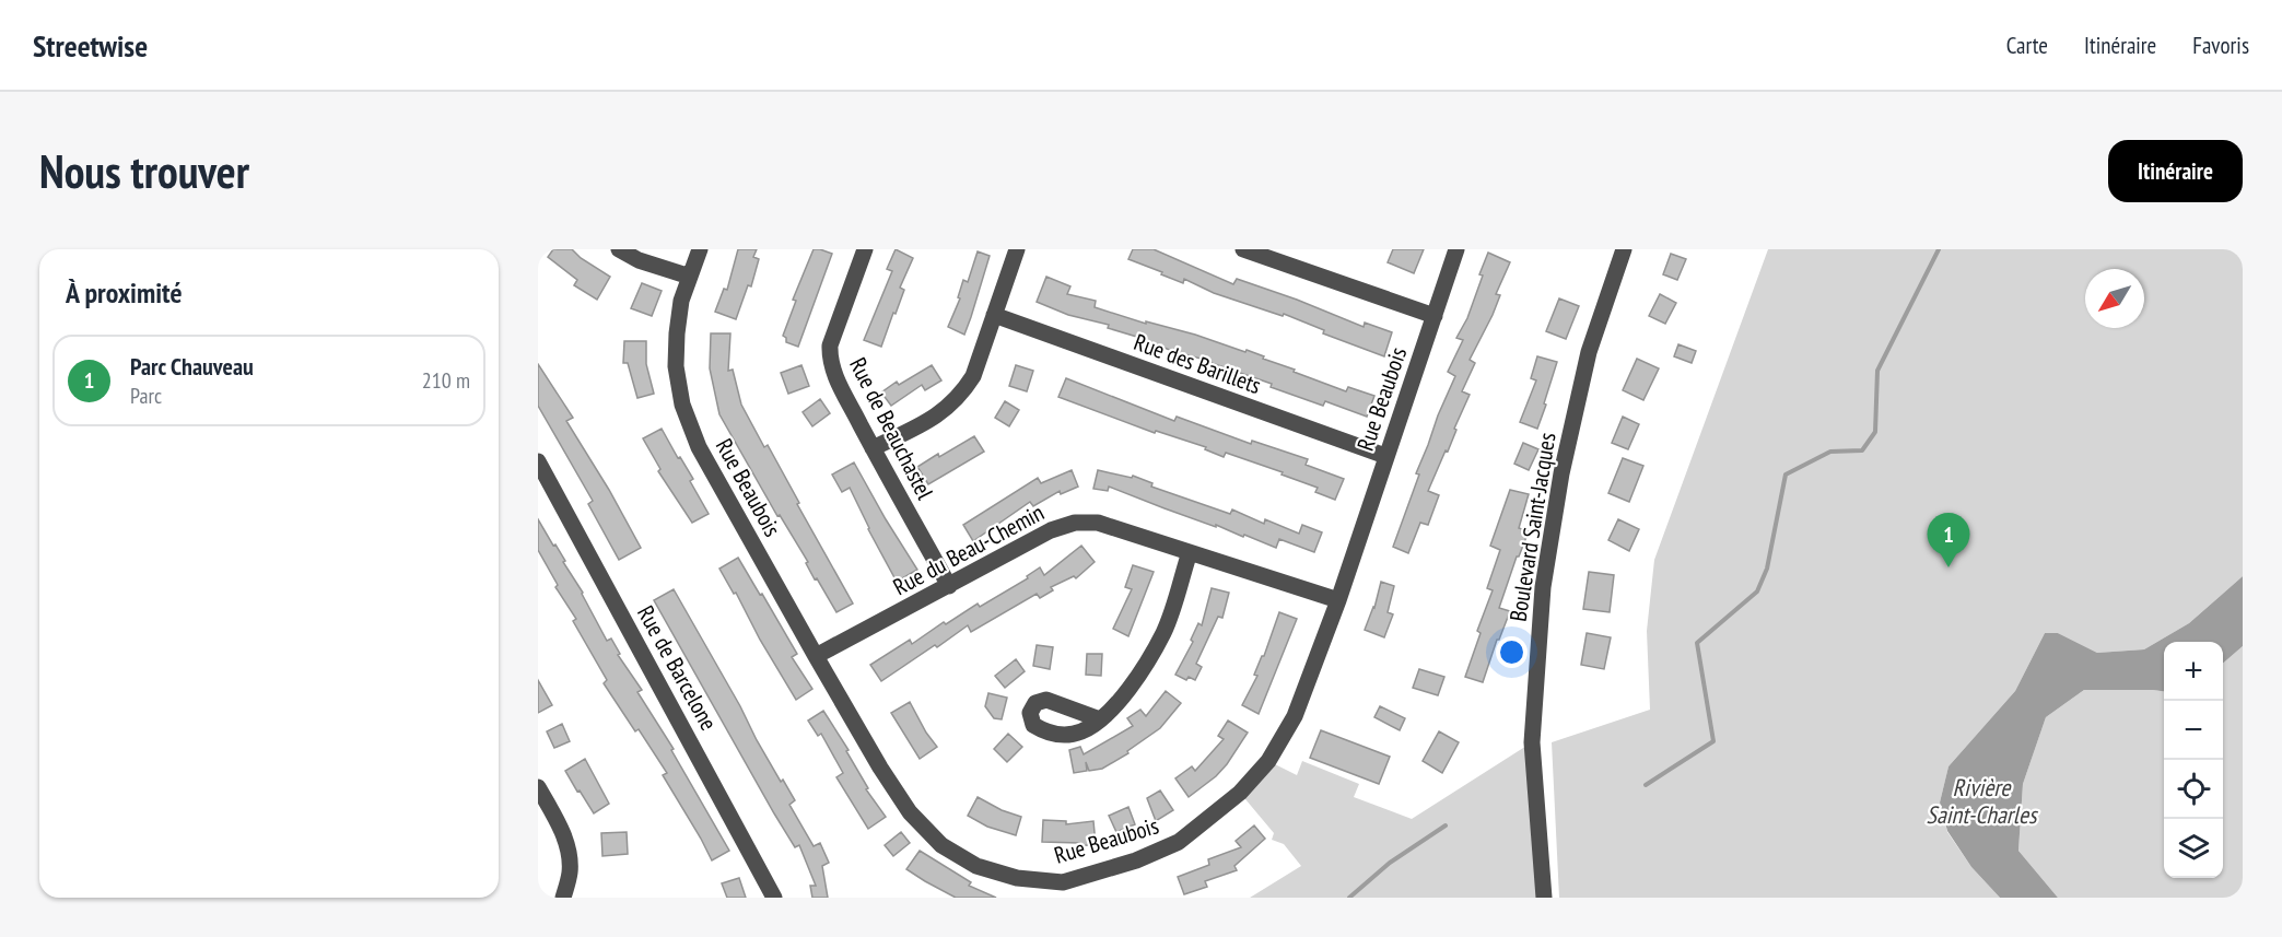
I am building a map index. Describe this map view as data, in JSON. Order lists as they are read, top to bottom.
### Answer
{
  "streets": {
    "street": [
      "Rue des Barillets",
      "Rue Beaubois",
      "Rue de Beauchastel",
      "Boulevard Saint-Jacques",
      "Rue du Beau-Chemin",
      "Rue de Barcelone"
    ]
  },
  "crossings": [
    ["Rue des Barillets", "Rue Beaubois"],
    ["Rue Beaubois", "Rue du Beau-Chemin"],
    ["Rue de Beauchastel", "Rue du Beau-Chemin"]
  ],
  "water": ["Rivière Saint-Charles"],
  "north": "bottom left",
  "page": {
    "header": "Streetwise",
    "nav": ["Carte", "Itinéraire", "Favoris"],
    "buttons": "Itinéraire",
    "title": "Nous trouver",
    "heading": "À proximité",
    "list": [
      {
        "mark": "1",
        "name": "Parc Chauveau",
        "note": "Parc",
        "value": "210 m"
      }
    ],
    "pins": "1",
    "map_buttons": ["+", "−"]
  }
}
